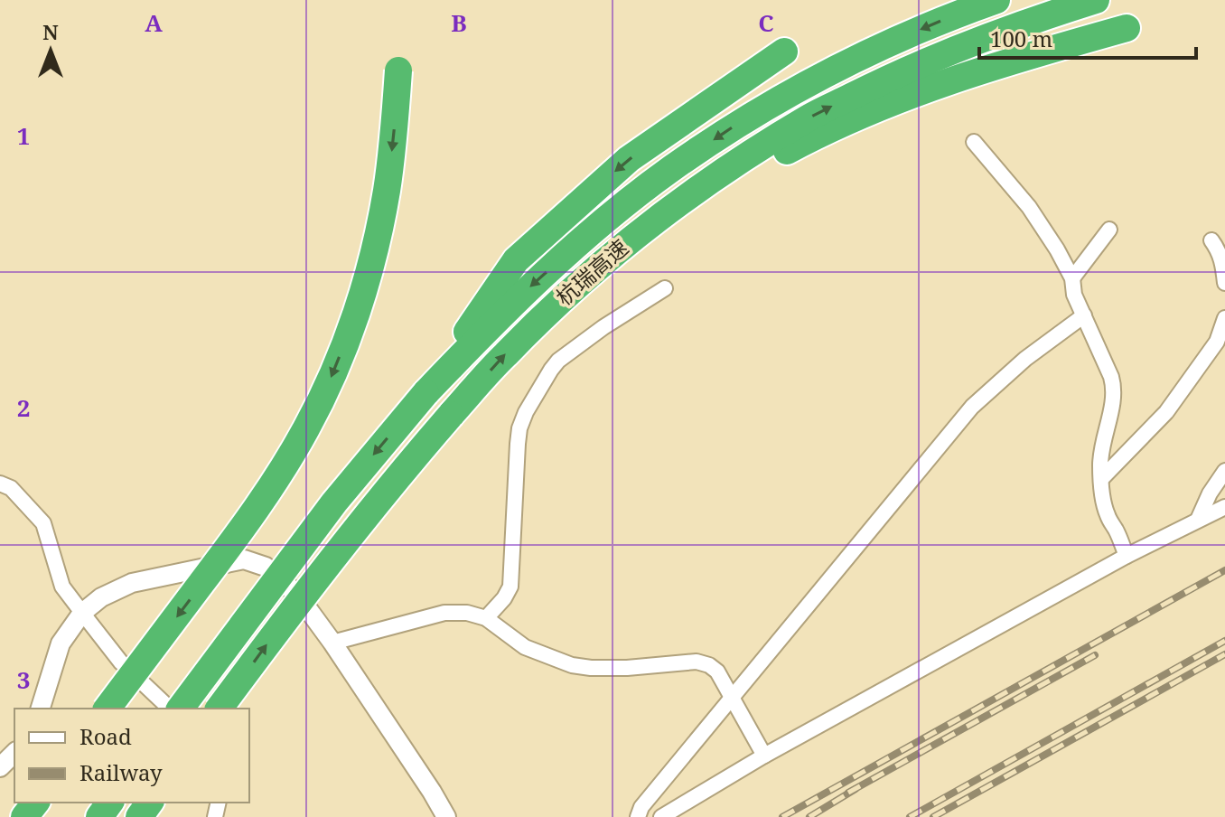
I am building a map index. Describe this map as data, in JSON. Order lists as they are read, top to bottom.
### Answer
{
  "streets": {
    "highway": ["杭瑞高速"]
  },
  "legend": ["Road", "Railway"],
  "scale_bar": "100 m",
  "north": "top",
  "grid": {
    "columns": ["A", "B", "C"],
    "rows": ["1", "2", "3"]
  }
}
